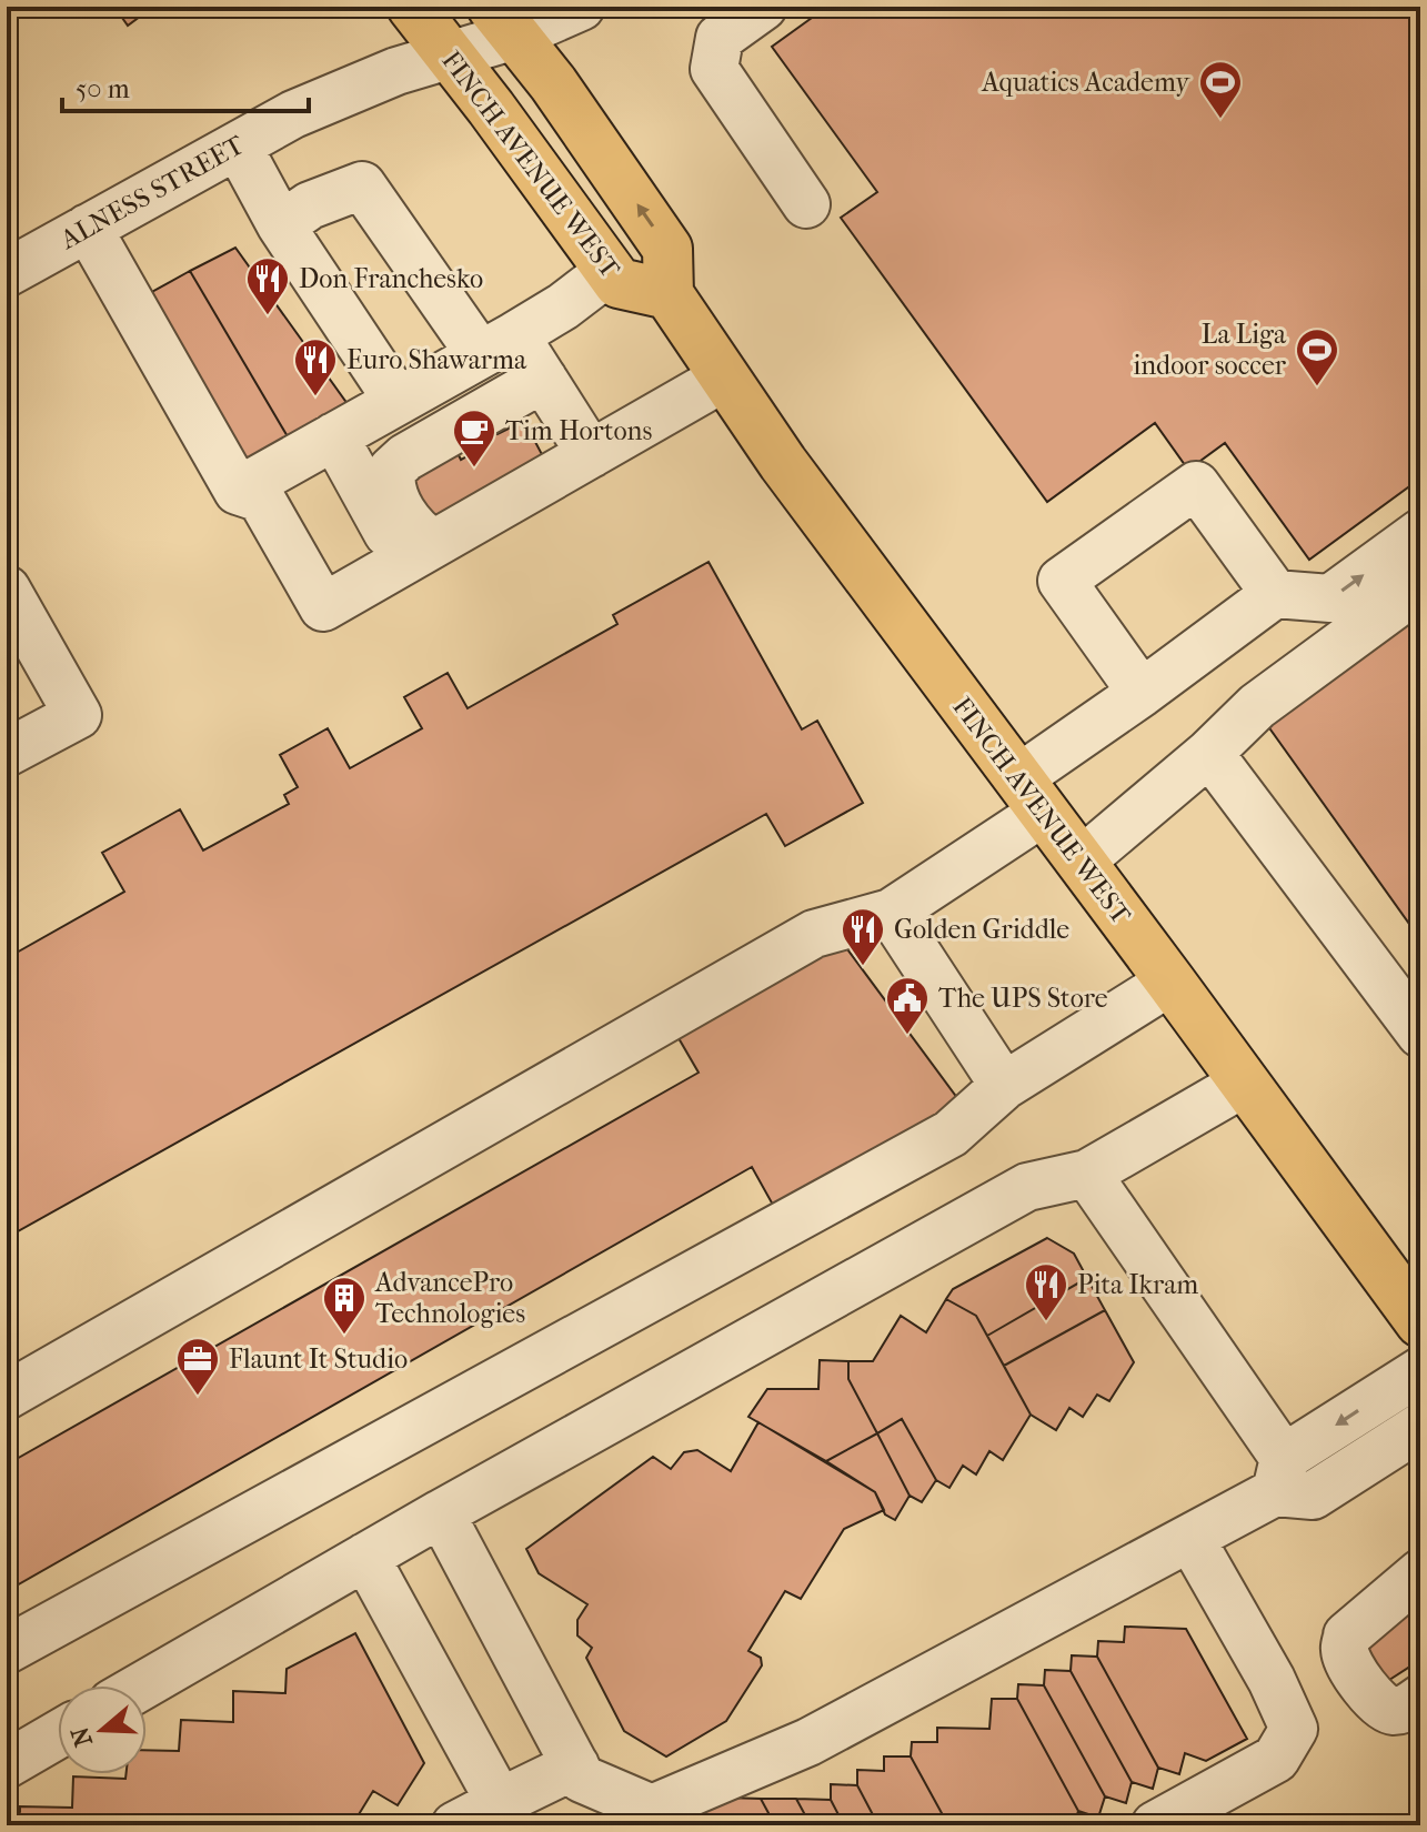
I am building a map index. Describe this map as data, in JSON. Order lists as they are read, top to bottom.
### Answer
{
  "streets": {
    "main road": ["FINCH AVENUE WEST"],
    "street": ["ALNESS STREET"]
  },
  "crossings": [
    ["FINCH AVENUE WEST", "ALNESS STREET"]
  ],
  "places": {
    "sports": ["Aquatics Academy", "La Liga indoor soccer"],
    "restaurant": [
      "Don Franchesko",
      "Euro Shawarma",
      "Golden Griddle",
      "Pita Ikram"
    ],
    "cafe": ["Tim Hortons"],
    "public building": ["The UPS Store"],
    "building": ["AdvancePro Technologies"],
    "office": ["Flaunt It Studio"]
  },
  "scale_bar": "50 m",
  "north": "left"
}
